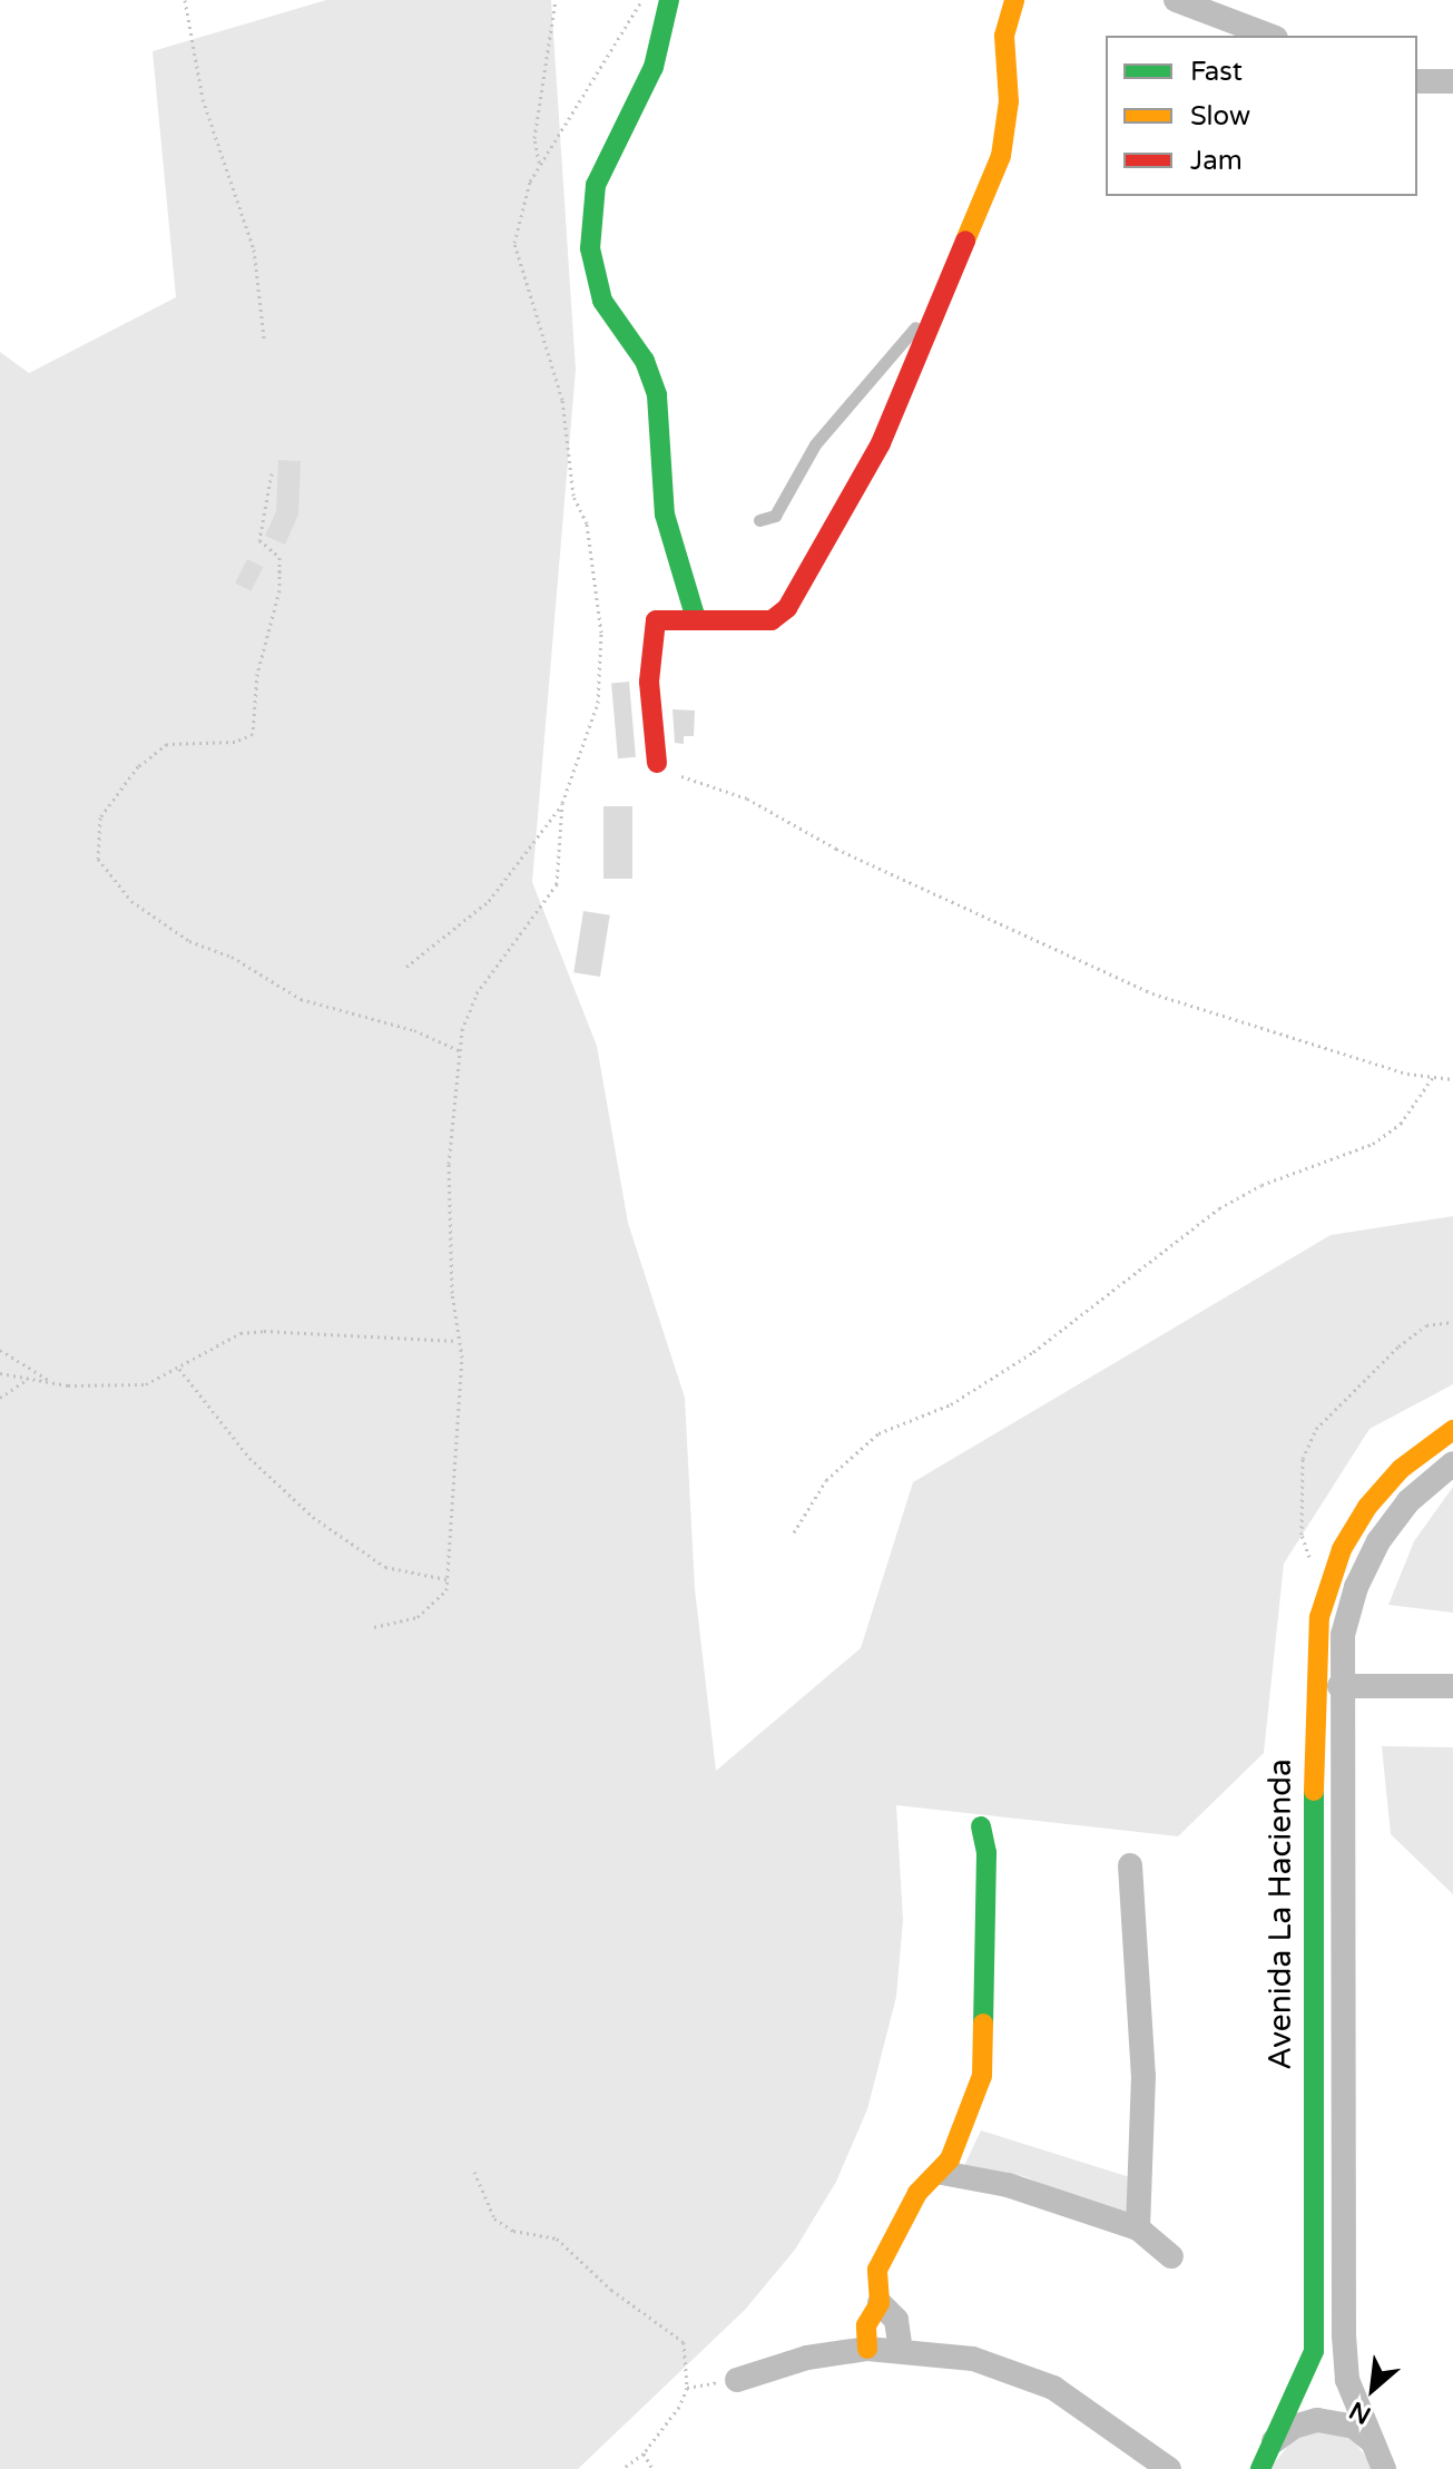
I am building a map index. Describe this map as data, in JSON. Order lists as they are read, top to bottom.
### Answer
{
  "streets": {
    "street": ["Avenida La Hacienda"]
  },
  "legend": ["Fast", "Slow", "Jam"],
  "north": "bottom left"
}
